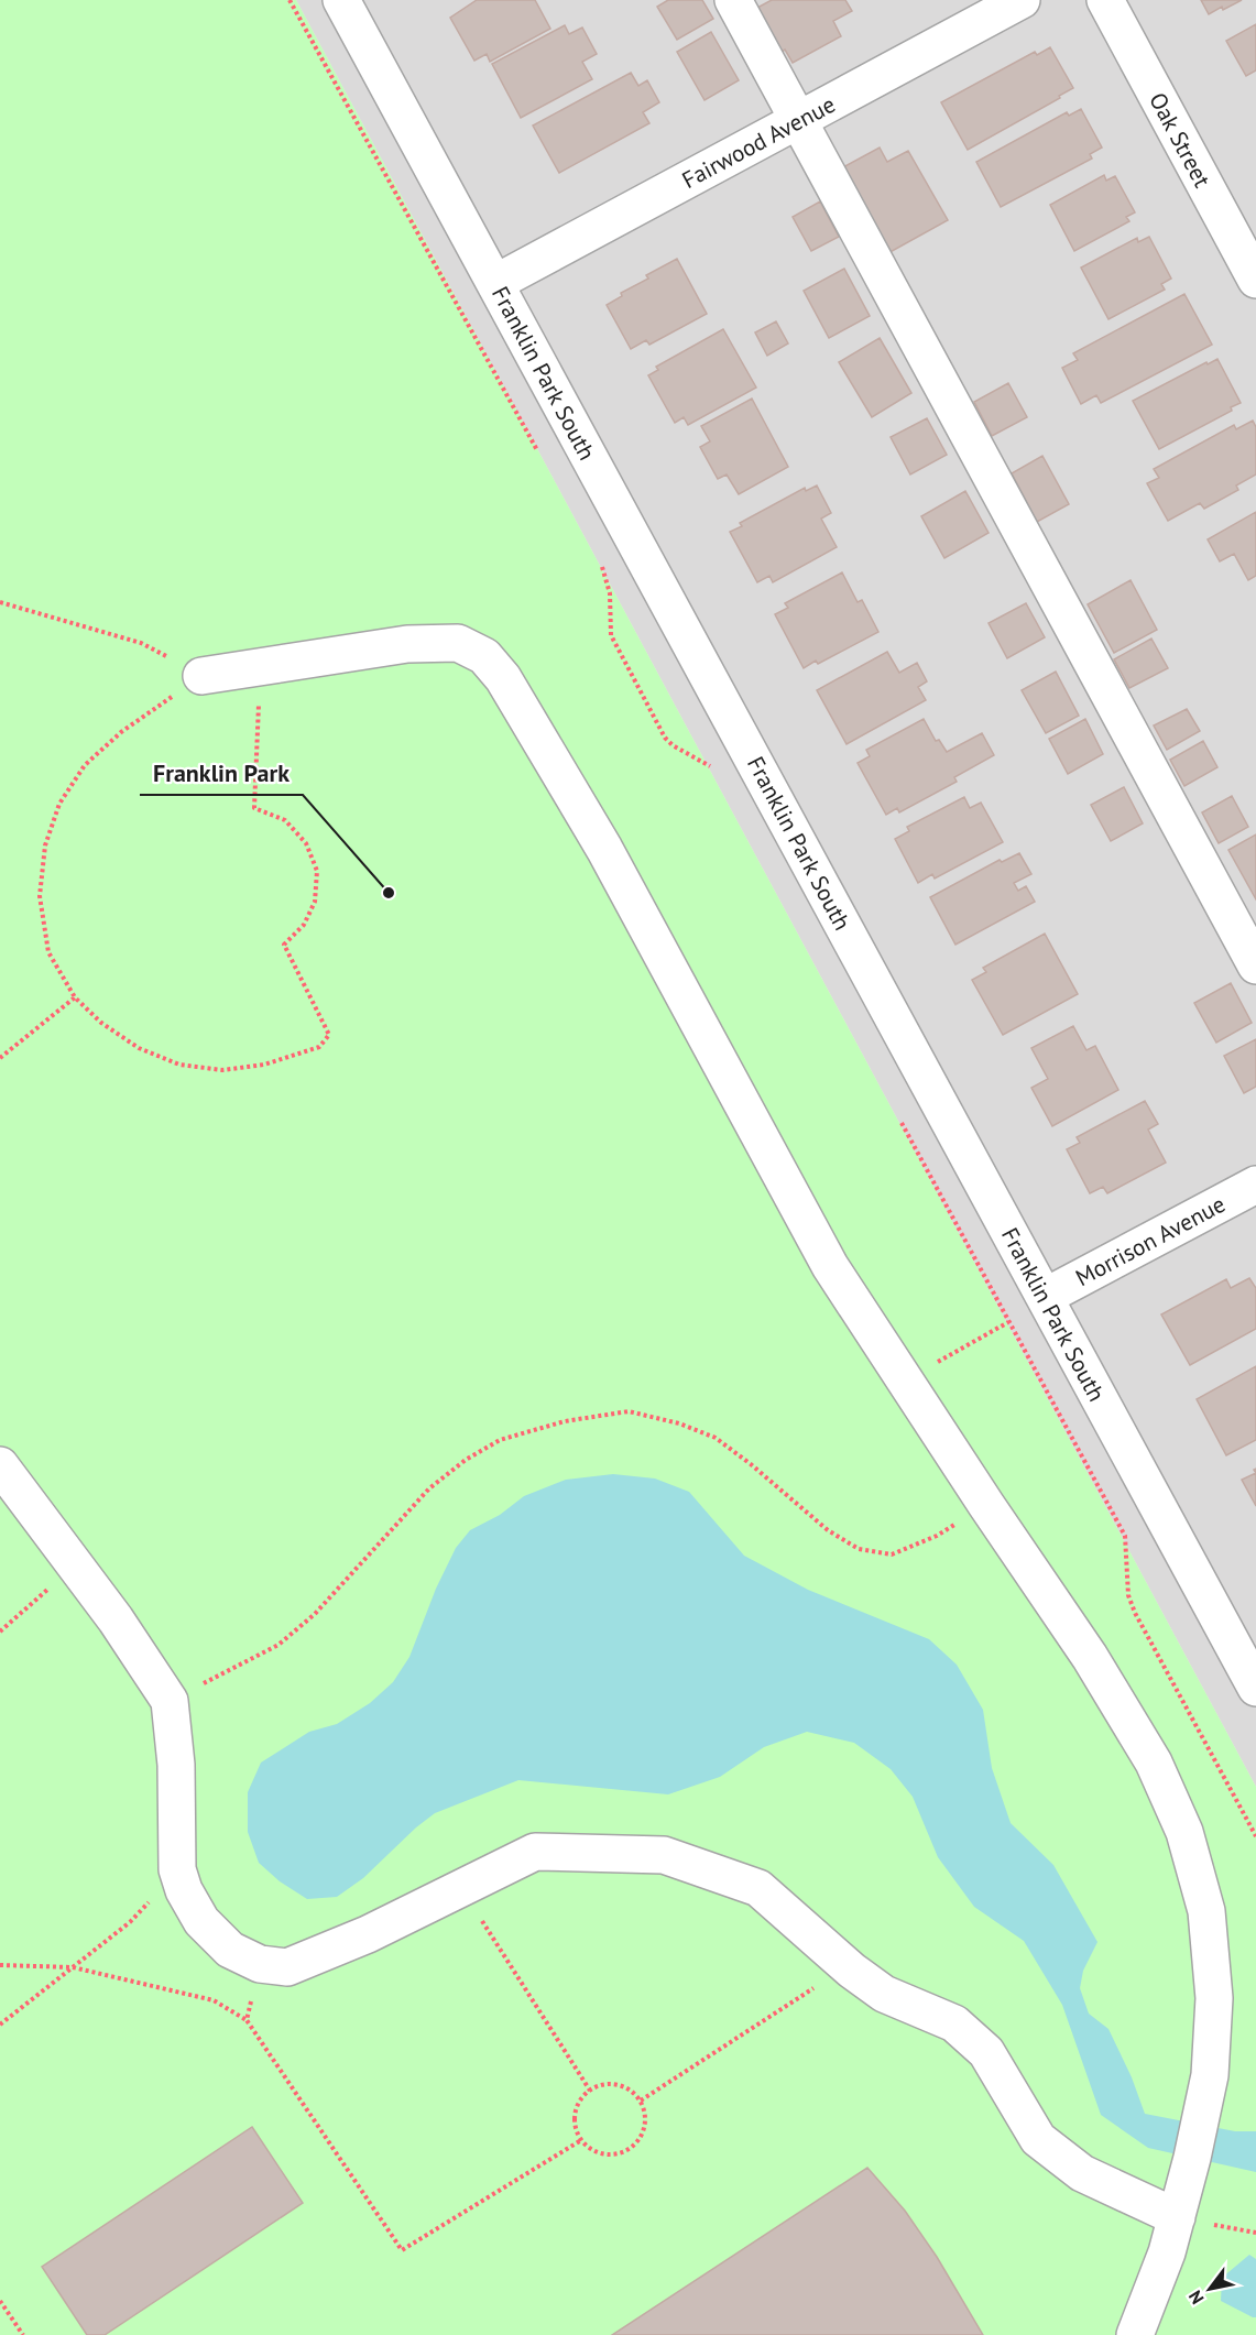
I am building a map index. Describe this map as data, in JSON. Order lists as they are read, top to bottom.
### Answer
{
  "streets": {
    "street": [
      "Oak Street",
      "Fairwood Avenue",
      "Franklin Park South",
      "Morrison Avenue"
    ]
  },
  "crossings": [
    ["Fairwood Avenue", "Franklin Park South"],
    ["Franklin Park South", "Morrison Avenue"]
  ],
  "places": ["Franklin Park"],
  "north": "bottom left"
}
